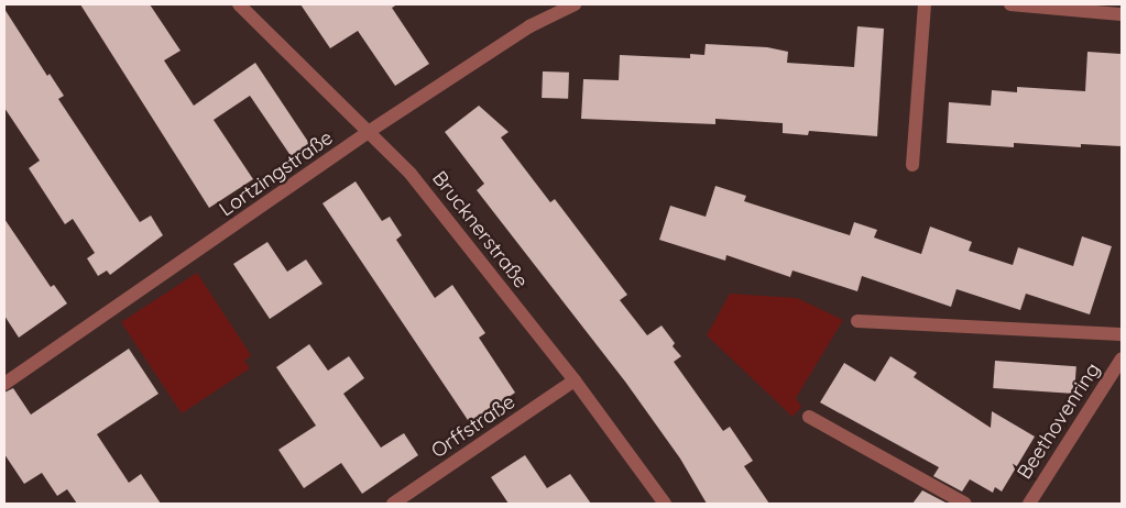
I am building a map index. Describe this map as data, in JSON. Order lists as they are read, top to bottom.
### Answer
{
  "streets": {
    "street": [
      "Lortzingstraße",
      "Brucknerstraße",
      "Beethovenring",
      "Orffstraße"
    ]
  },
  "crossings": [
    ["Lortzingstraße", "Brucknerstraße"],
    ["Brucknerstraße", "Orffstraße"]
  ]
}
